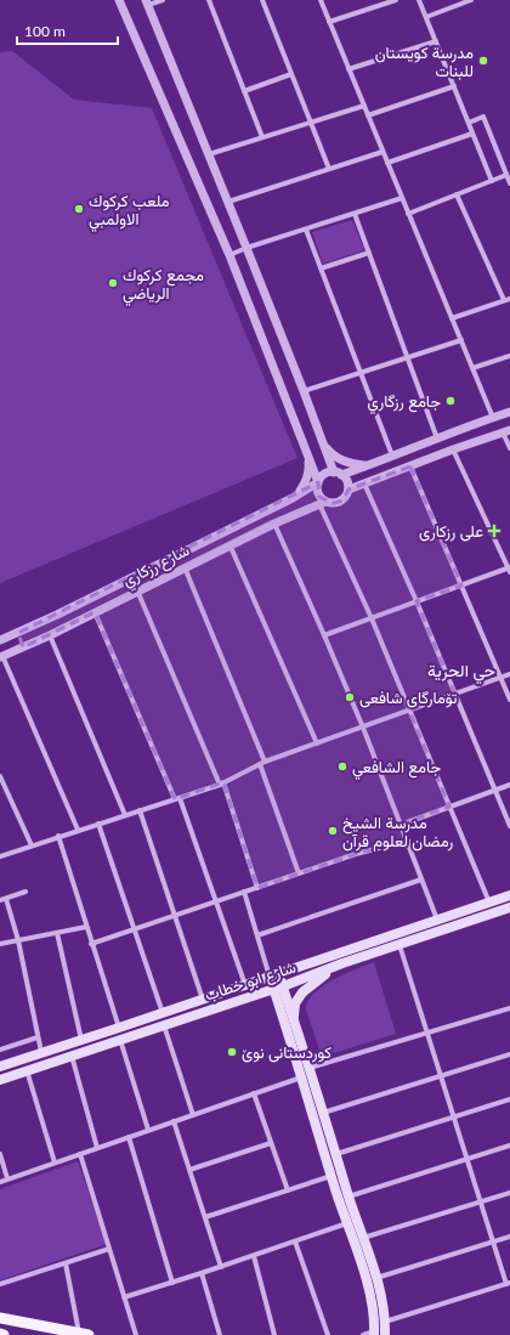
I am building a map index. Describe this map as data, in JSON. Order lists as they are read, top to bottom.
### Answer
{
  "streets": {
    "main road": ["شارع ابو خطاب"],
    "street": ["شارع رزكاري"]
  },
  "districts": ["حي الحرية"],
  "places": {
    "other": [
      "مدرسة كويستان للبنات",
      "ملعب كركوك الاولمبي",
      "مجمع كركوك الرياضي",
      "جامع رزگاري",
      "تۆمارگاى شافعى",
      "جامع الشافعي",
      "مدرسة الشيخ رمضان لعلوم قرآن",
      "کوردستانی نوێ"
    ],
    "health": ["على رزكارى"]
  },
  "scale_bar": "100 m"
}
